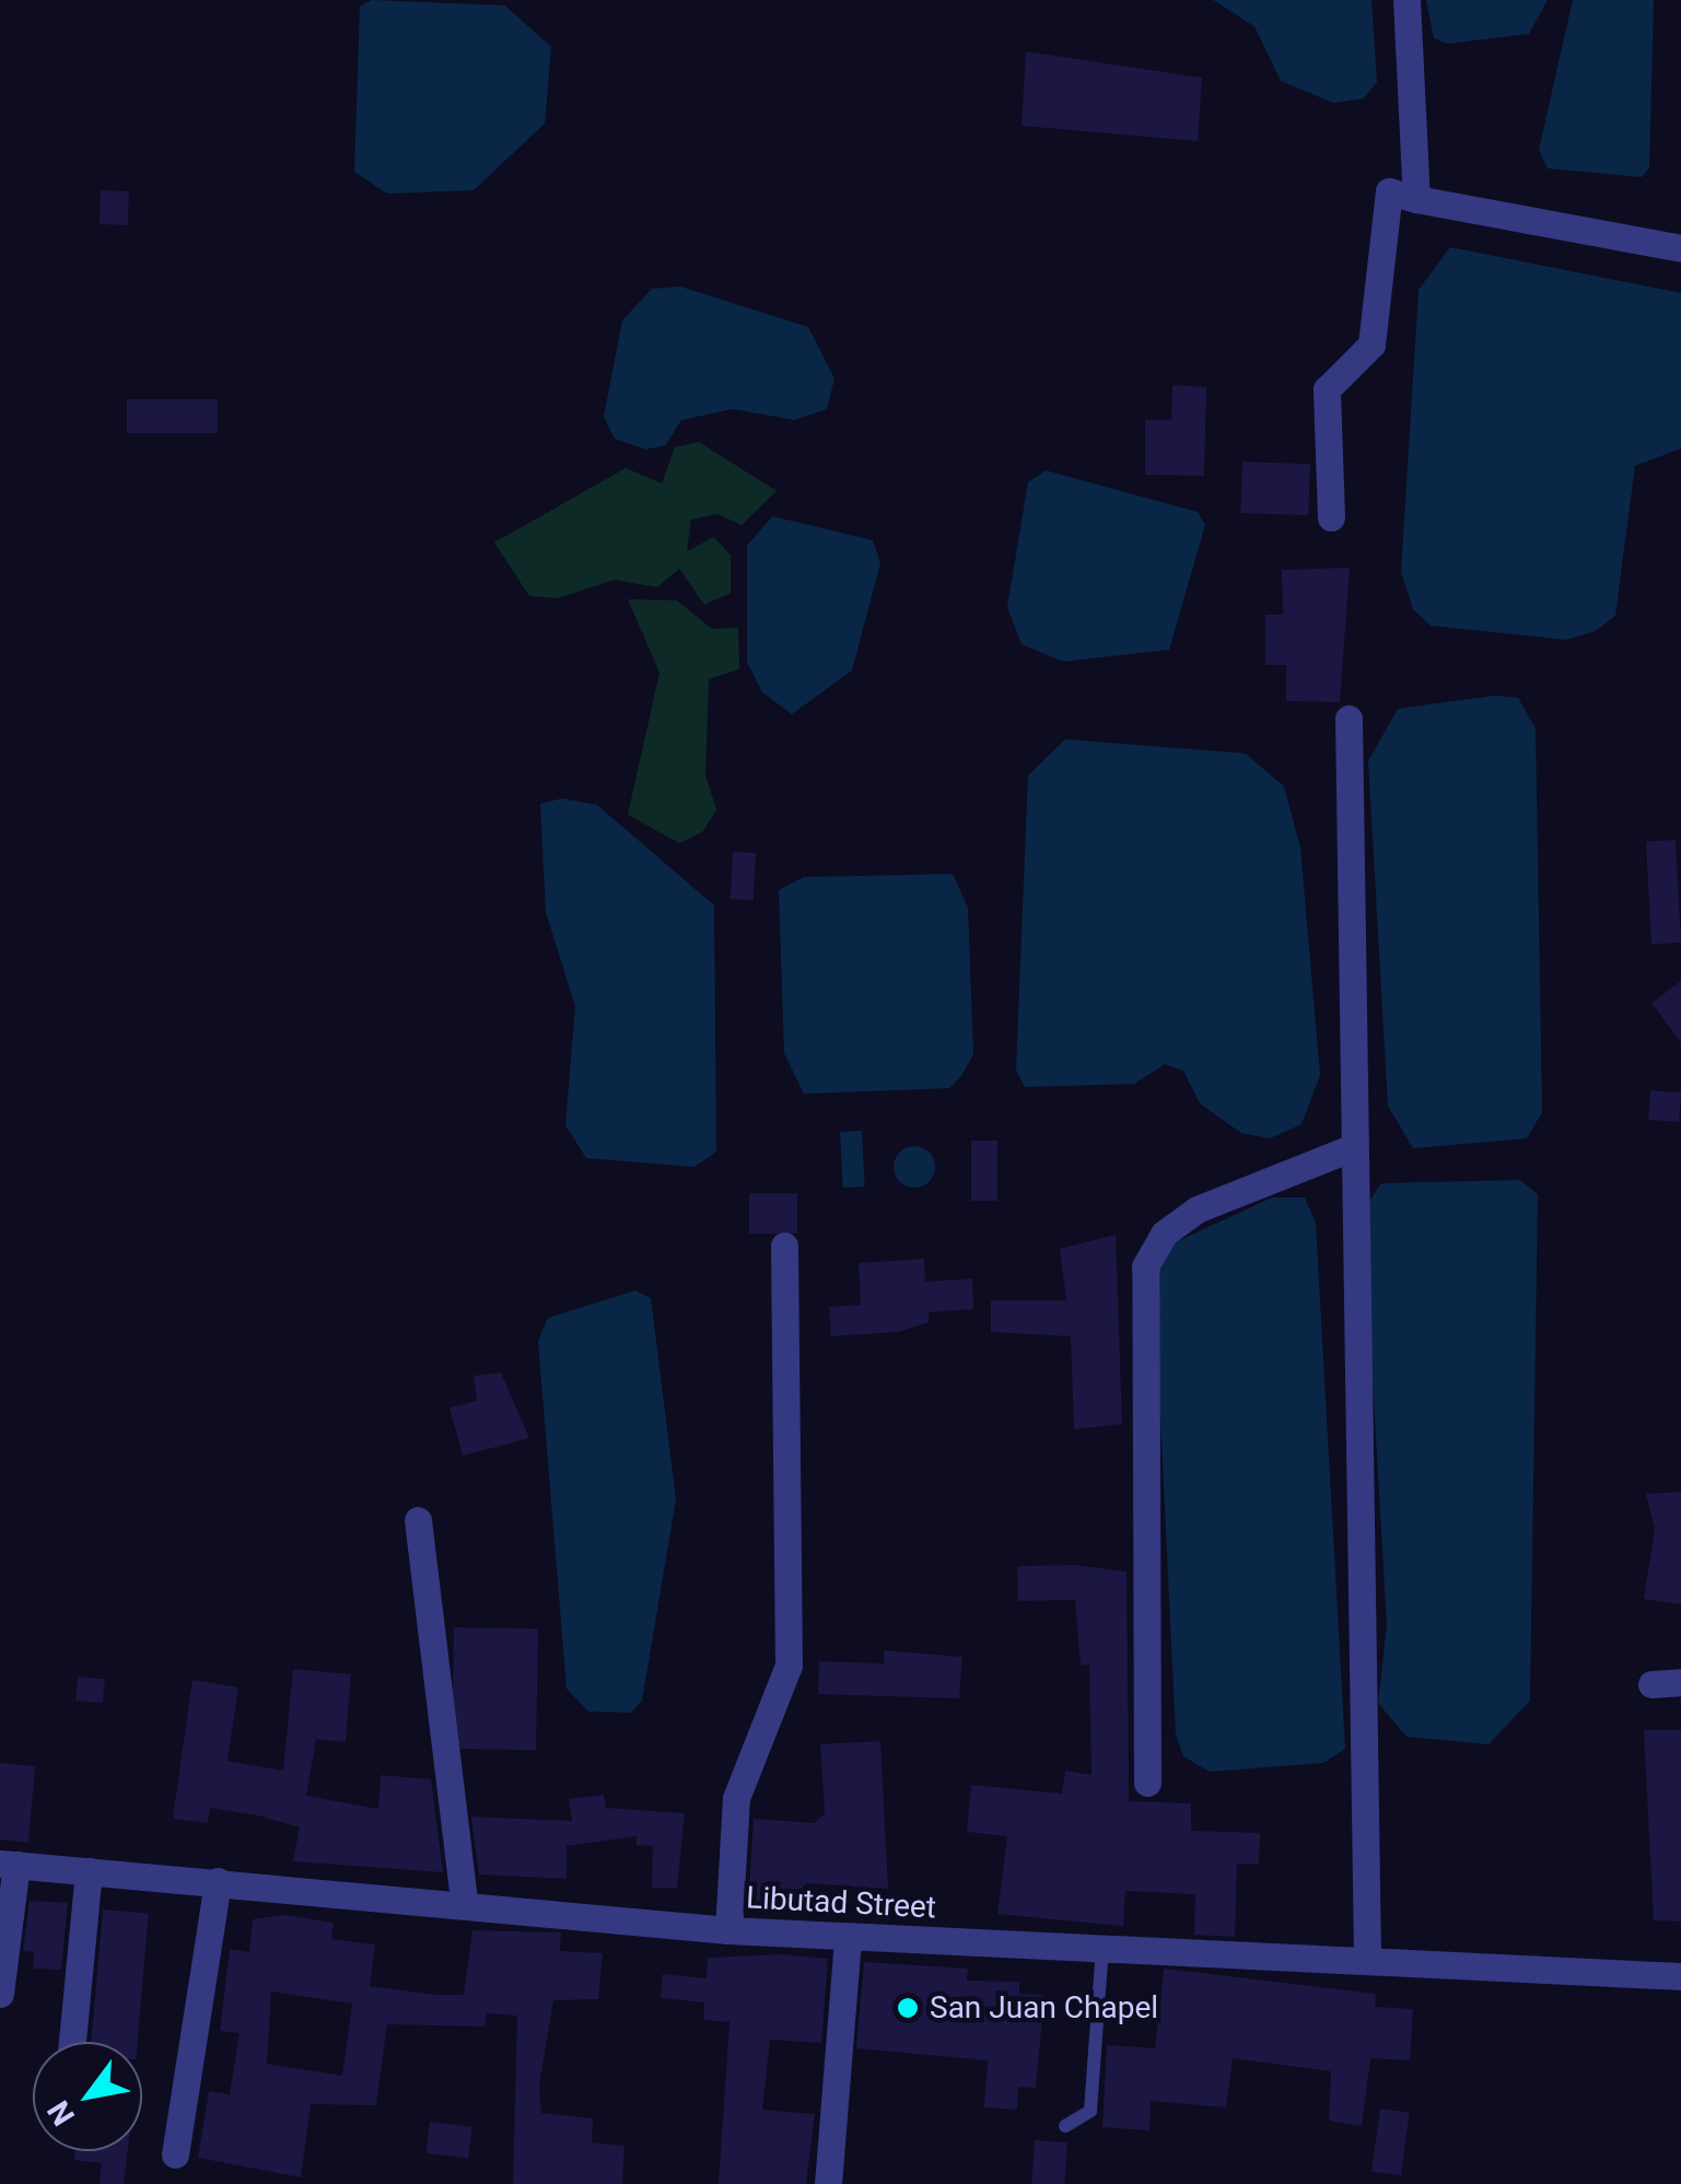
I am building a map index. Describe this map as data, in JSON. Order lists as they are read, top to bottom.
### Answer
{
  "streets": {
    "street": ["Libutad Street"]
  },
  "places": ["San Juan Chapel"],
  "north": "bottom left"
}
